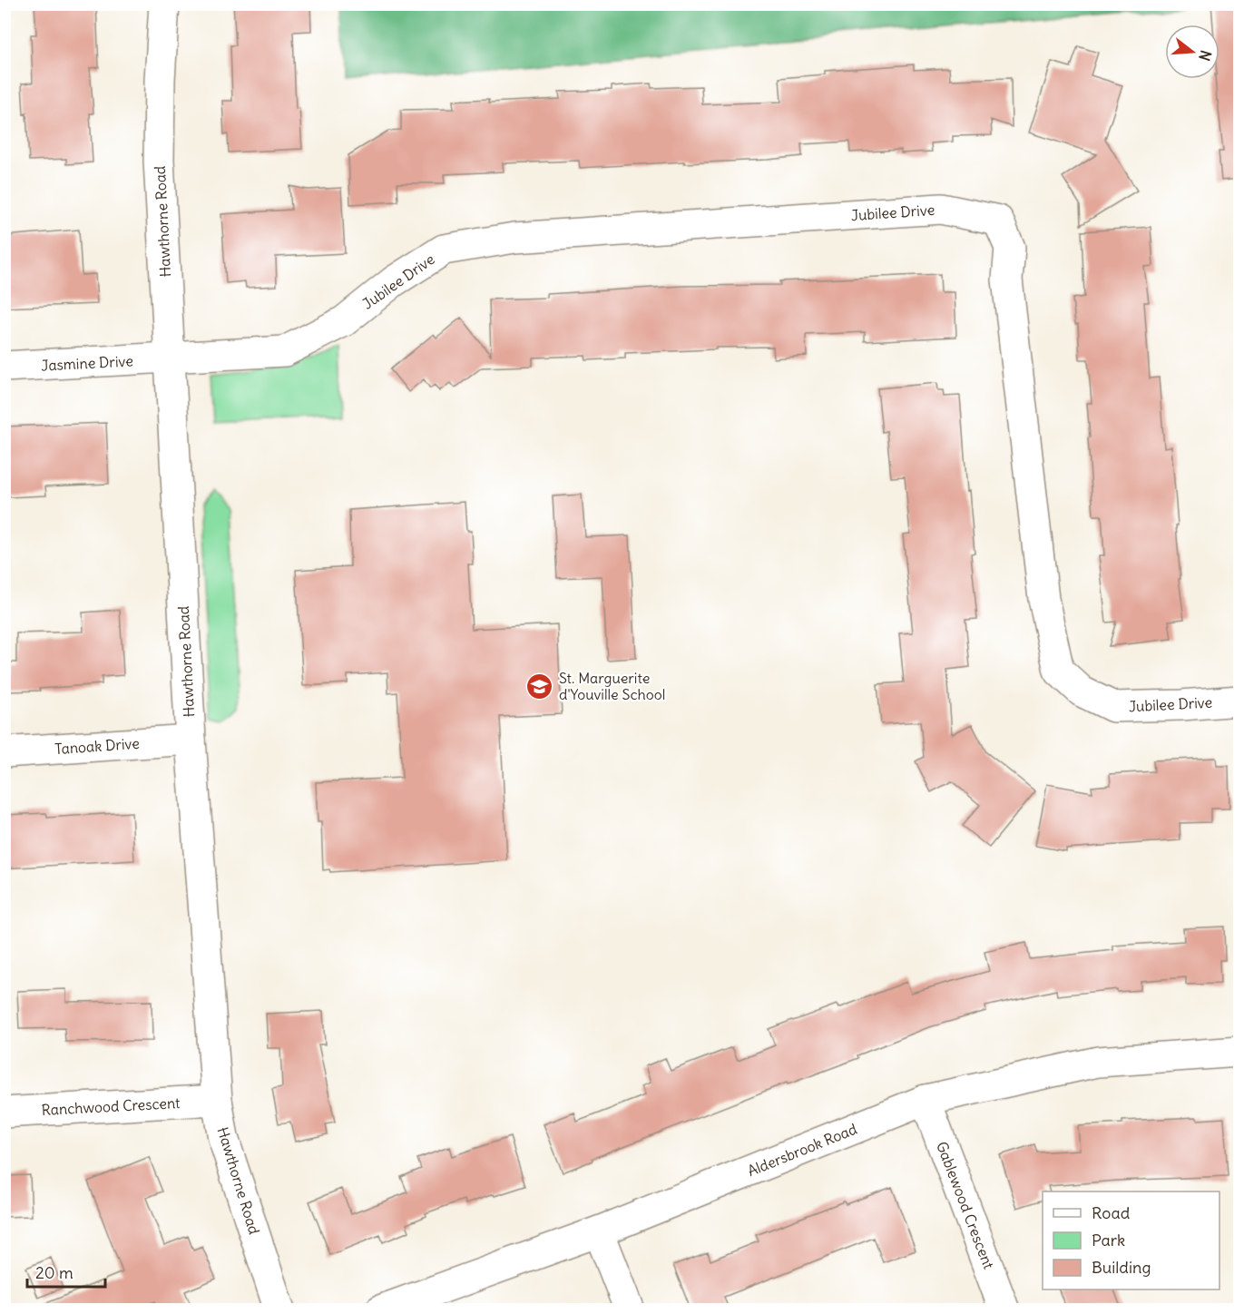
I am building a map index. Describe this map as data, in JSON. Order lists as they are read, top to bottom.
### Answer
{
  "streets": {
    "street": [
      "Jubilee Drive",
      "Hawthorne Road",
      "Jasmine Drive",
      "Tanoak Drive",
      "Ranchwood Crescent",
      "Aldersbrook Road",
      "Gablewood Crescent"
    ]
  },
  "crossings": [
    ["Jubilee Drive", "Hawthorne Road"],
    ["Jubilee Drive", "Jasmine Drive"],
    ["Hawthorne Road", "Jasmine Drive"],
    ["Hawthorne Road", "Tanoak Drive"],
    ["Hawthorne Road", "Ranchwood Crescent"],
    ["Aldersbrook Road", "Gablewood Crescent"]
  ],
  "places": {
    "school or university": ["St. Marguerite d'Youville School"]
  },
  "legend": ["Road", "Park", "Building"],
  "scale_bar": "20 m",
  "north": "right"
}
